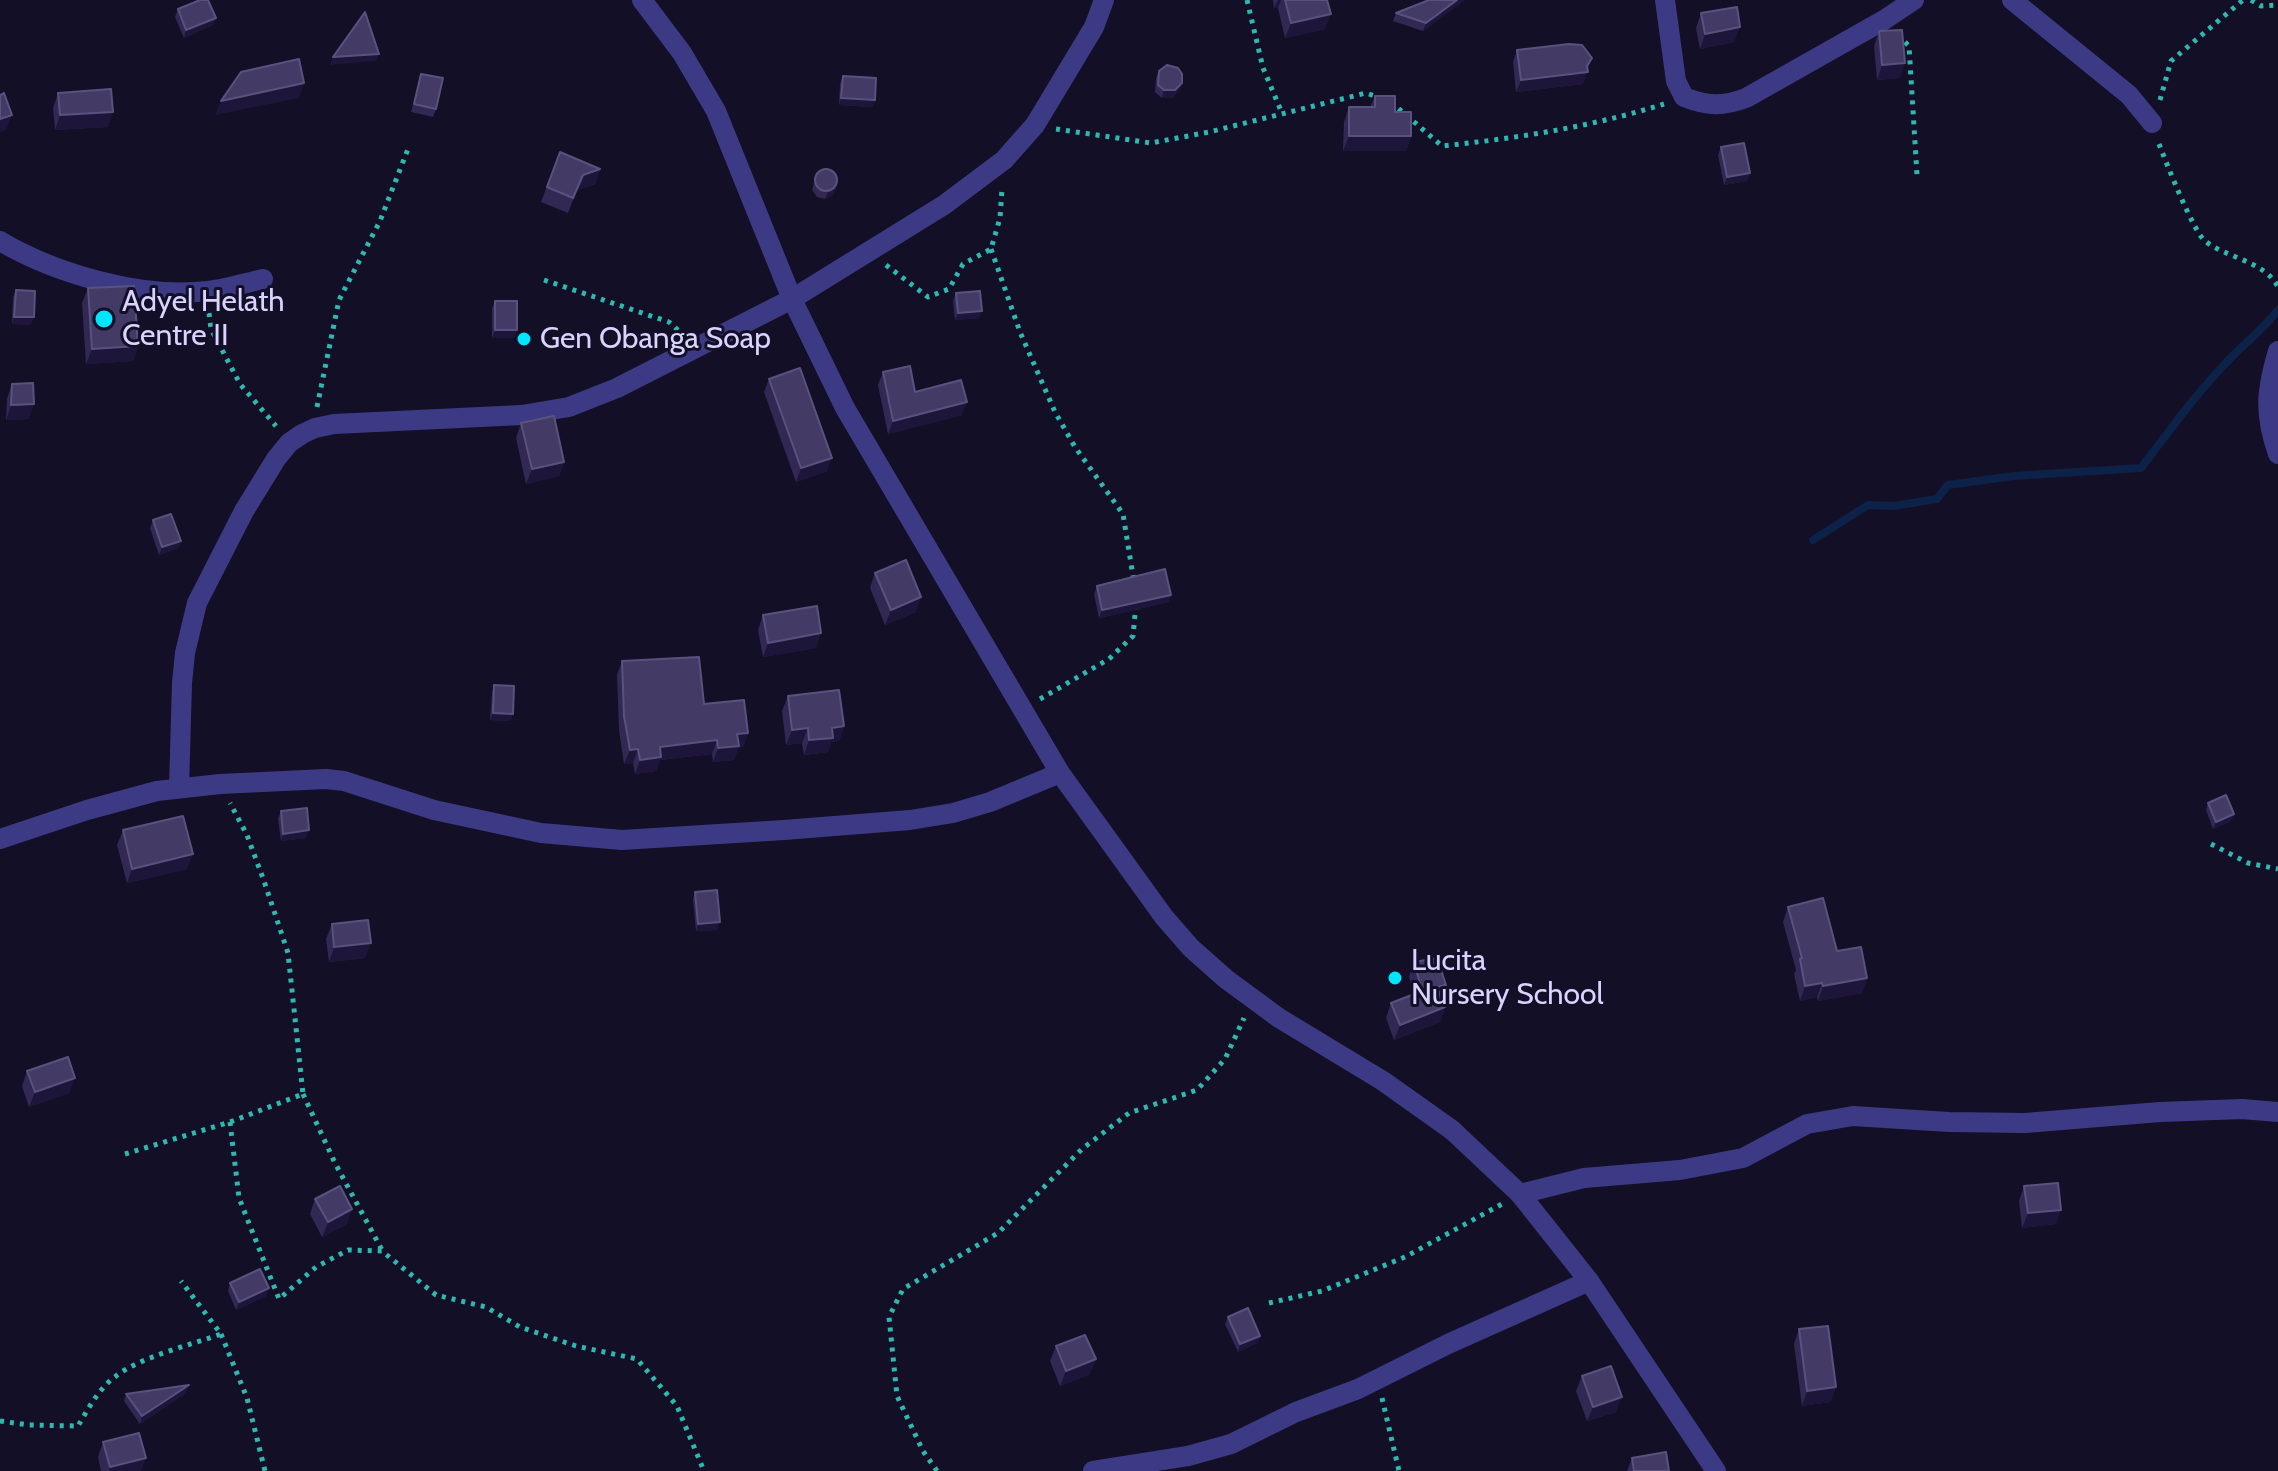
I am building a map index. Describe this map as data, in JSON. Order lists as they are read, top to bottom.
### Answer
{
  "places": ["Adyel Helath Centre II", "Gen Obanga Soap", "Lucita Nursery School"]
}
